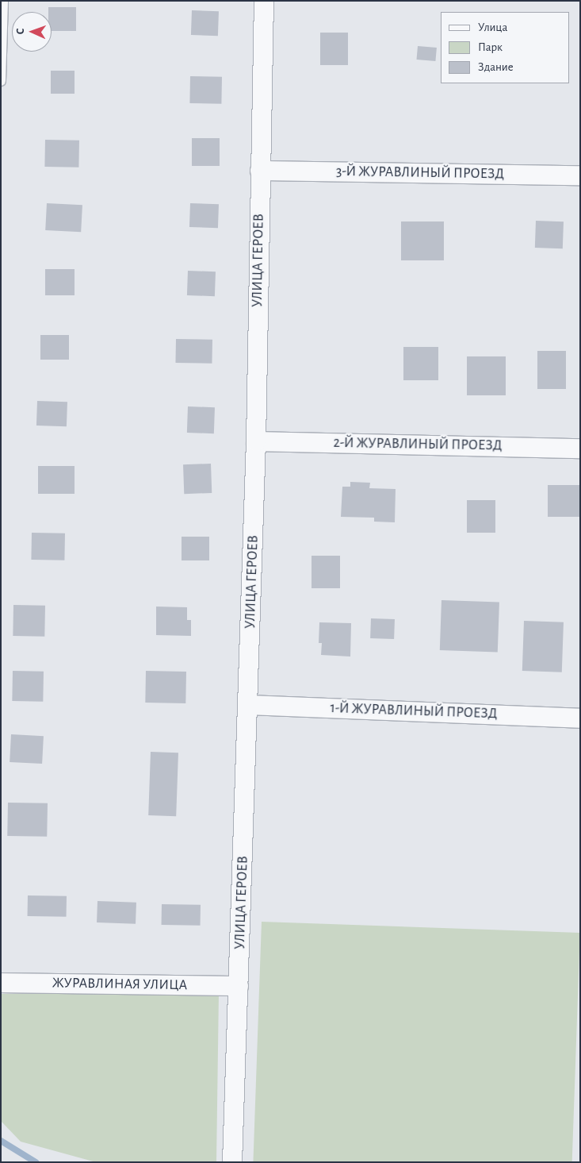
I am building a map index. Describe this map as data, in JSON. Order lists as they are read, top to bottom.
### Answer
{
  "streets": {
    "street": [
      "3-Й ЖУРАВЛИНЫЙ ПРОЕЗД",
      "УЛИЦА ГЕРОЕВ",
      "2-Й ЖУРАВЛИНЫЙ ПРОЕЗД",
      "1-Й ЖУРАВЛИНЫЙ ПРОЕЗД",
      "ЖУРАВЛИНАЯ УЛИЦА"
    ]
  },
  "crossings": [
    ["3-Й ЖУРАВЛИНЫЙ ПРОЕЗД", "УЛИЦА ГЕРОЕВ"],
    ["УЛИЦА ГЕРОЕВ", "2-Й ЖУРАВЛИНЫЙ ПРОЕЗД"],
    ["УЛИЦА ГЕРОЕВ", "1-Й ЖУРАВЛИНЫЙ ПРОЕЗД"],
    ["УЛИЦА ГЕРОЕВ", "ЖУРАВЛИНАЯ УЛИЦА"]
  ],
  "legend": ["Улица", "Парк", "Здание"],
  "north": "left"
}
